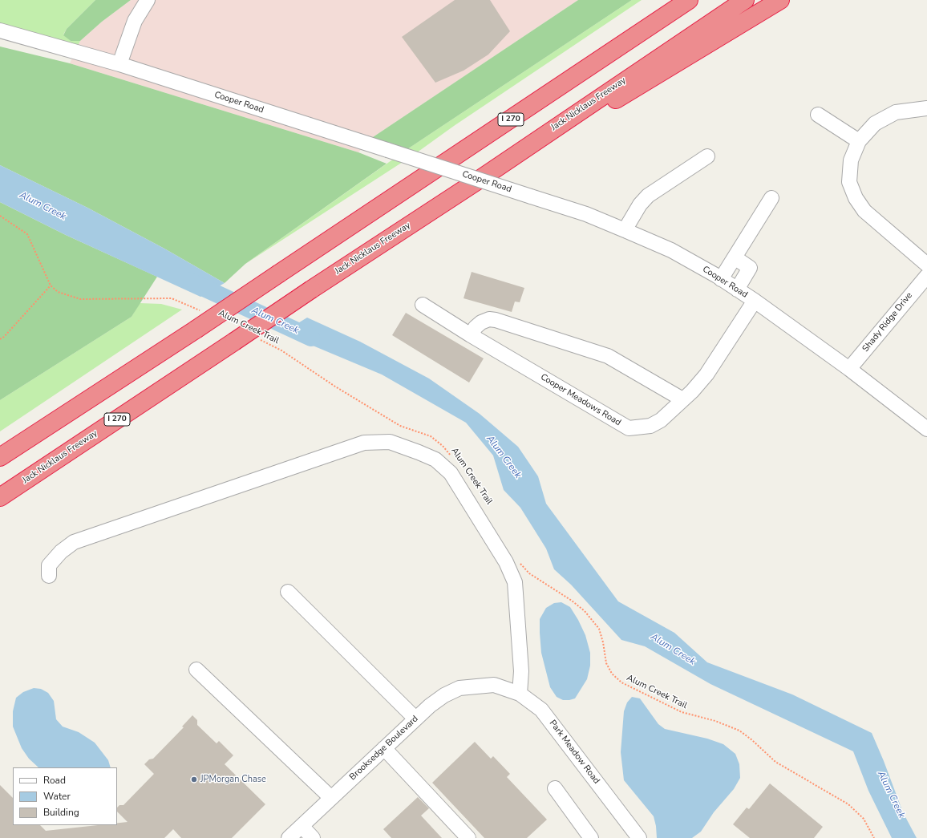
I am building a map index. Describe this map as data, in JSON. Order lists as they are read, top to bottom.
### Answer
{
  "streets": {
    "highway": ["Jack Nicklaus Freeway", "I 270"],
    "street": [
      "Cooper Road",
      "Shady Ridge Drive",
      "Cooper Meadows Road",
      "Brooksedge Boulevard",
      "Park Meadow Road"
    ],
    "path": ["Alum Creek Trail"]
  },
  "crossings": [
    ["Cooper Road", "Shady Ridge Drive"],
    ["Cooper Road", "Cooper Meadows Road"],
    ["Brooksedge Boulevard", "Park Meadow Road"]
  ],
  "water": ["Alum Creek"],
  "places": ["JPMorgan Chase"],
  "legend": ["Road", "Water", "Building"]
}
